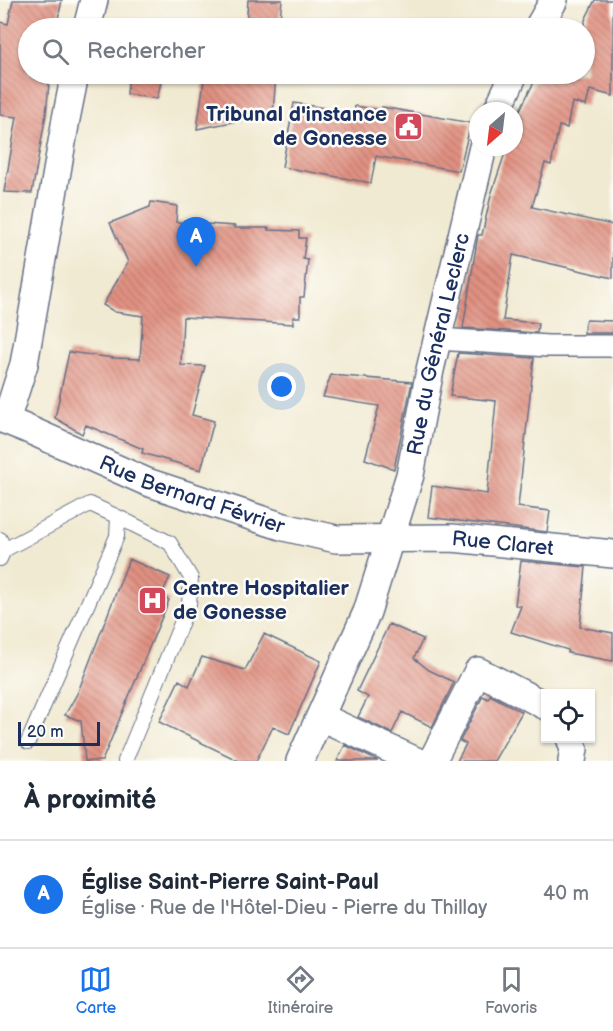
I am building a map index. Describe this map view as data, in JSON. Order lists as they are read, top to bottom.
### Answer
{
  "streets": {
    "street": ["Rue du Général Leclerc", "Rue Bernard Février", "Rue Claret"]
  },
  "crossings": [
    ["Rue du Général Leclerc", "Rue Bernard Février"],
    ["Rue du Général Leclerc", "Rue Claret"],
    ["Rue Bernard Février", "Rue Claret"]
  ],
  "places": {
    "public building": ["Tribunal d'instance de Gonesse"],
    "hospital": ["Centre Hospitalier de Gonesse"]
  },
  "scale_bar": "20 m",
  "north": "bottom left",
  "page": {
    "search": "Rechercher",
    "pins": "A",
    "scale": "20 m",
    "heading": "À proximité",
    "list": [
      {
        "mark": "A",
        "name": "Église Saint-Pierre Saint-Paul",
        "note": "Église · Rue de l'Hôtel-Dieu - Pierre du Thillay",
        "value": "40 m"
      }
    ],
    "nav": ["Carte", "Itinéraire", "Favoris"]
  }
}
